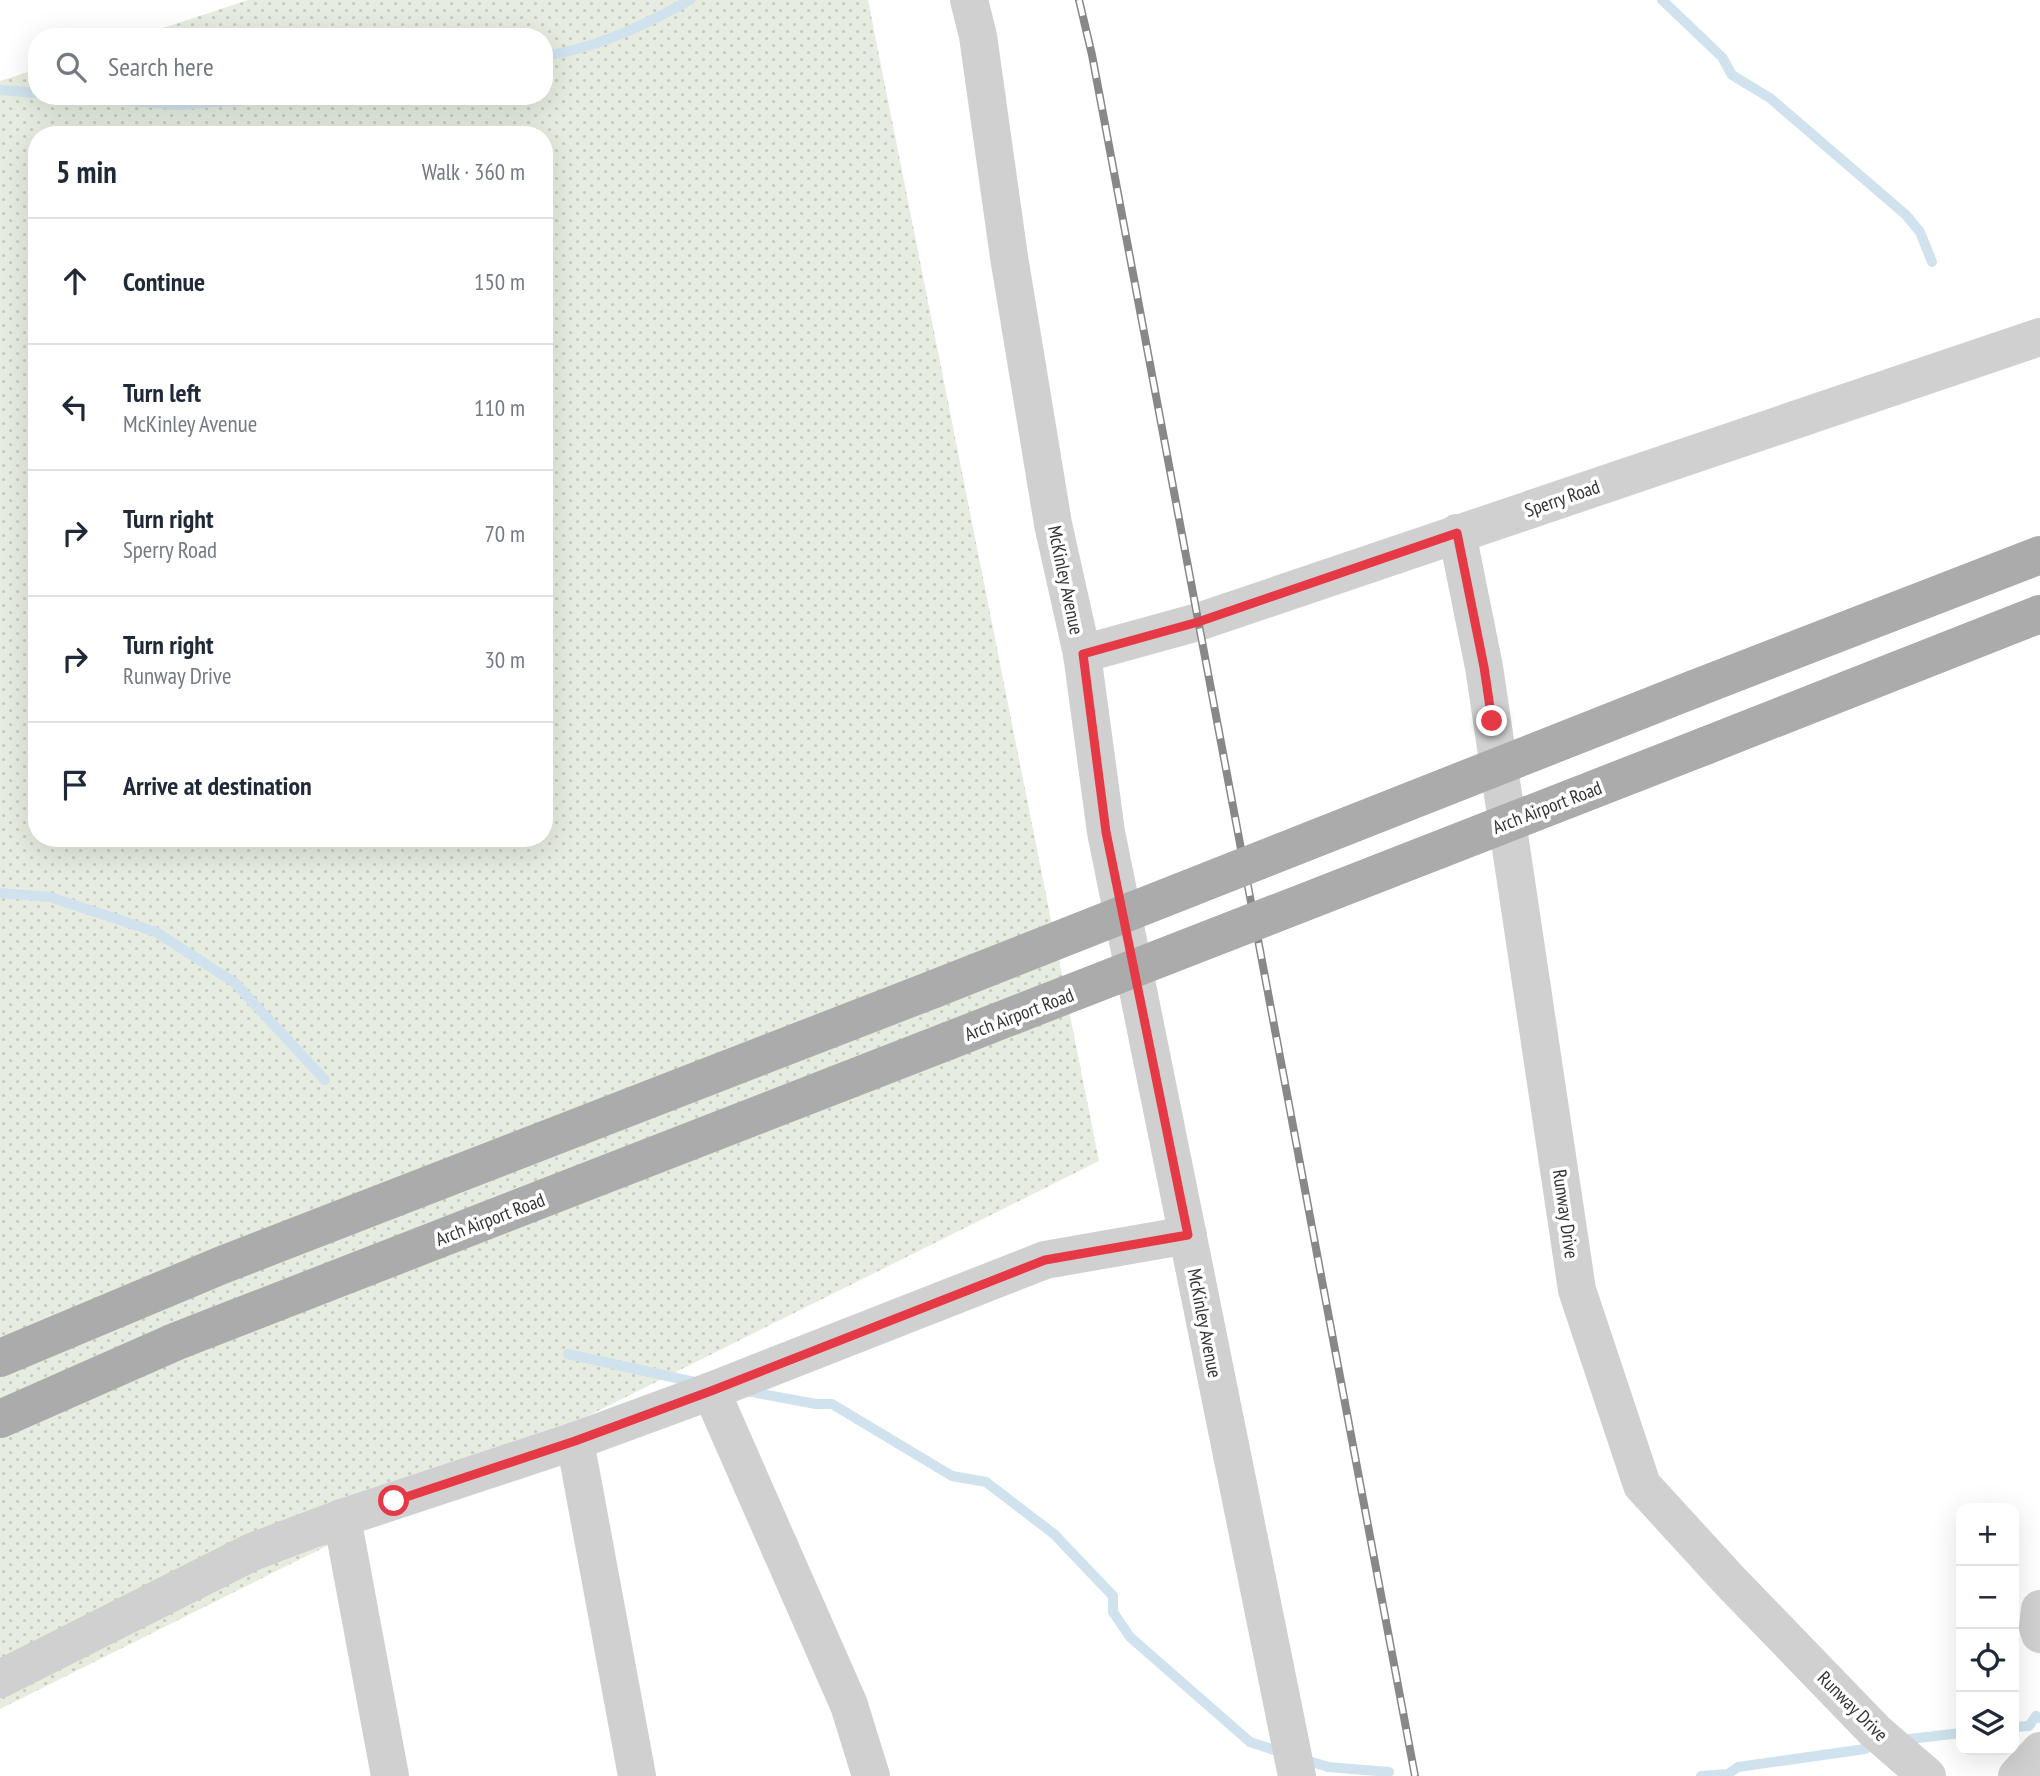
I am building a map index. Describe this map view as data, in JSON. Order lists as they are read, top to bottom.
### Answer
{
  "streets": {
    "main road": ["Arch Airport Road"],
    "street": ["Sperry Road", "McKinley Avenue", "Runway Drive"]
  },
  "crossings": [
    ["Sperry Road", "McKinley Avenue"],
    ["Sperry Road", "Runway Drive"]
  ],
  "page": {
    "search": "Search here",
    "heading": ["5 min", "Walk · 360 m"],
    "list": [
      ["Continue", "150 m"],
      ["Turn left", "McKinley Avenue", "110 m"],
      ["Turn right", "Sperry Road", "70 m"],
      ["Turn right", "Runway Drive", "30 m"],
      "Arrive at destination"
    ],
    "map_buttons": ["+", "−"]
  }
}
